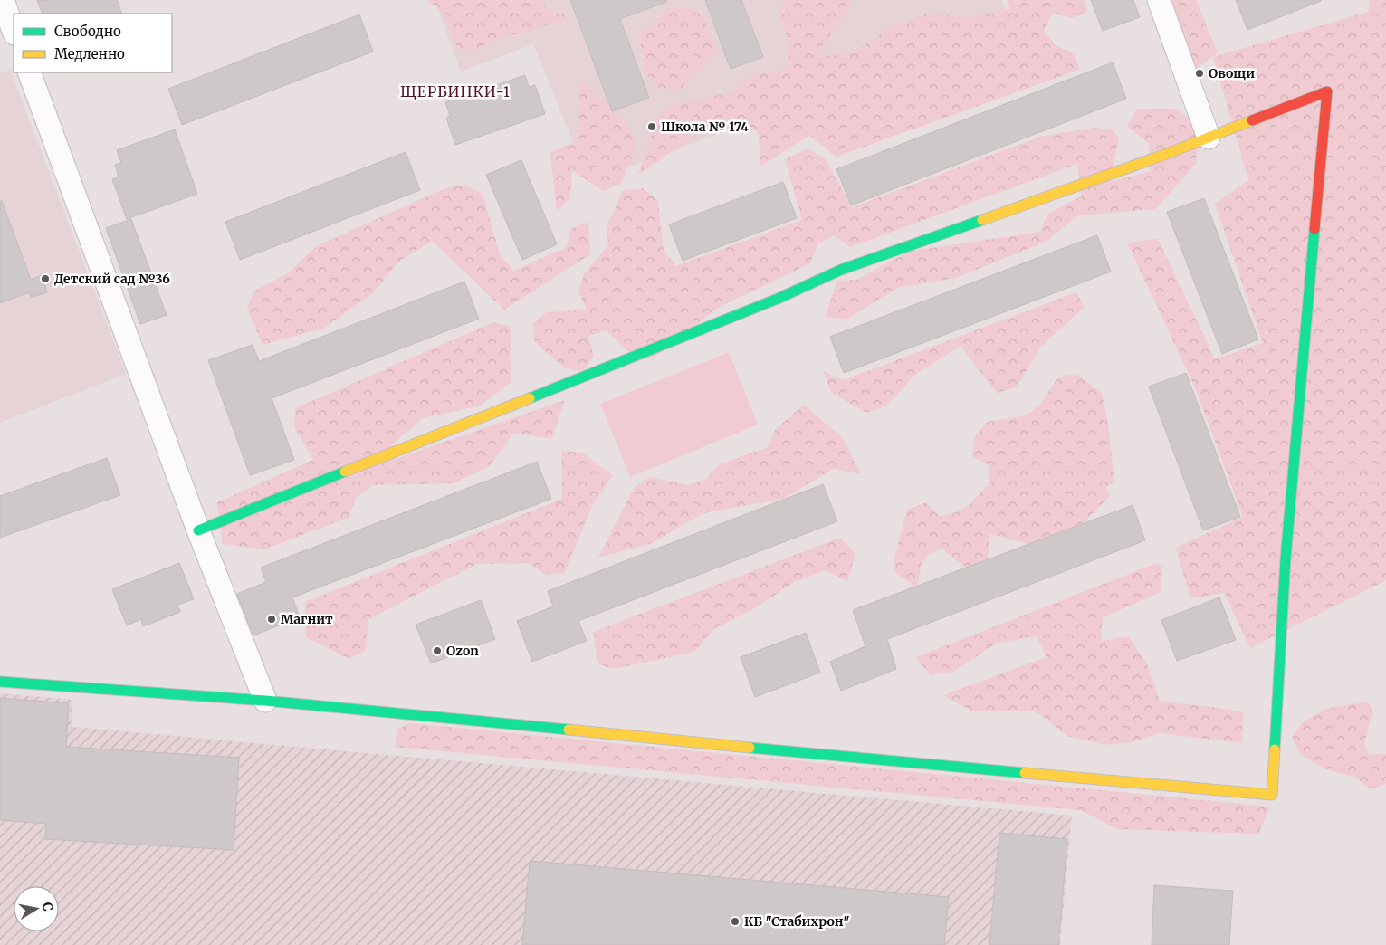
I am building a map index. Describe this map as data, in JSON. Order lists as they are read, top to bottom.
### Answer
{
  "districts": ["ЩЕРБИНКИ-1"],
  "places": [
    "Овощи",
    "Школа № 174",
    "Детский сад №36",
    "Магнит",
    "Ozon",
    "КБ \"Стабихрон\""
  ],
  "legend": ["Свободно", "Медленно"],
  "north": "right"
}
